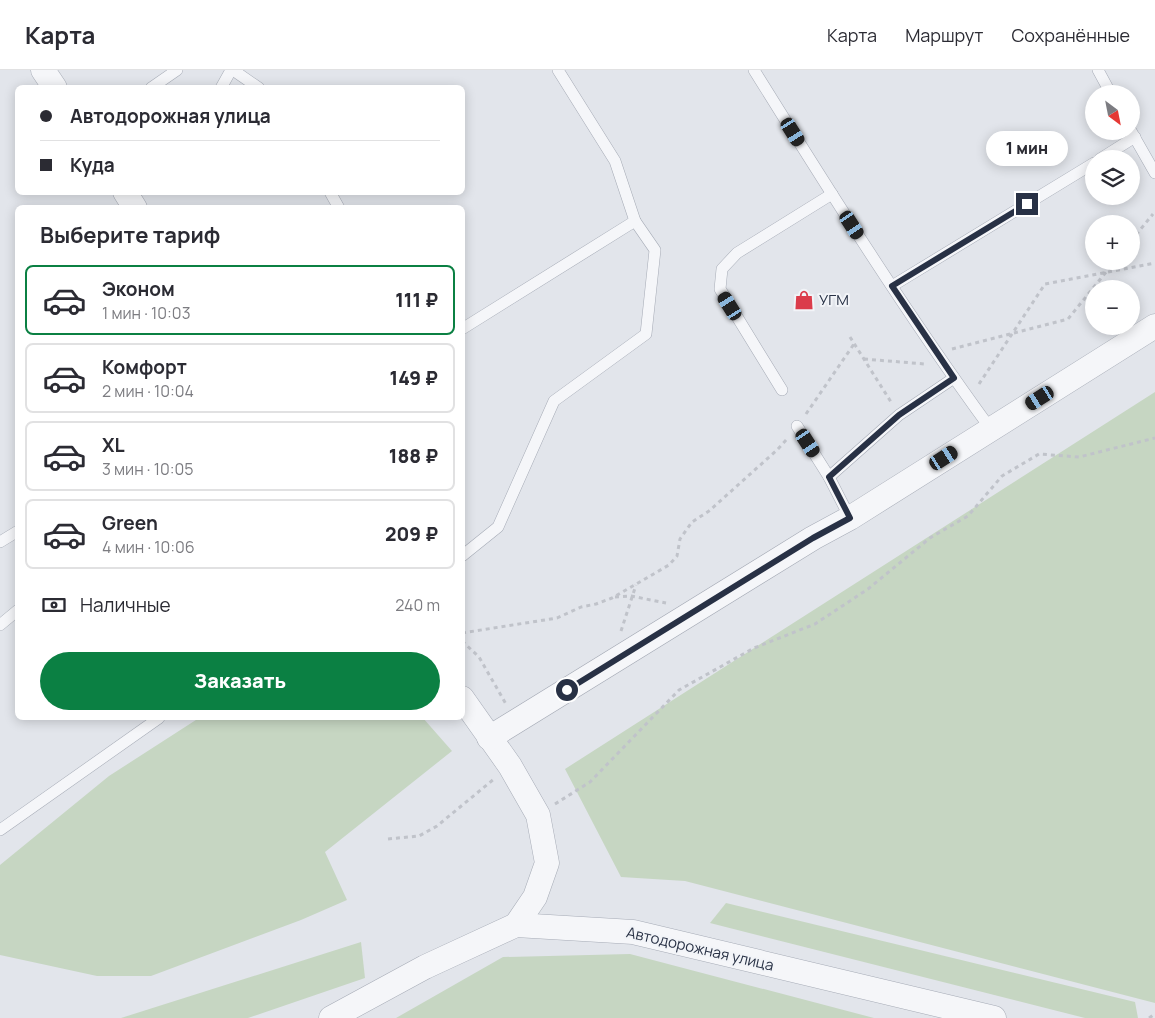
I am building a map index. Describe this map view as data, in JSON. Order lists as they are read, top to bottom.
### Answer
{
  "streets": {
    "street": ["Автодорожная улица"]
  },
  "places": {
    "shop": ["УГМ"]
  },
  "north": "bottom right",
  "page": {
    "header": "Карта",
    "nav": ["Карта", "Маршрут", "Сохранённые"],
    "map_buttons": ["+", "−"],
    "banner": ["Автодорожная улица", "Куда"],
    "bubble": "1 мин",
    "heading": "Выберите тариф",
    "list": [
      {
        "name": "Эконом",
        "note": "1 мин · 10:03",
        "value": "111 ₽"
      },
      {
        "name": "Комфорт",
        "note": "2 мин · 10:04",
        "value": "149 ₽"
      },
      {
        "name": "XL",
        "note": "3 мин · 10:05",
        "value": "188 ₽"
      },
      {
        "name": "Green",
        "note": "4 мин · 10:06",
        "value": "209 ₽"
      }
    ],
    "pay": ["Наличные", "240 m"],
    "buttons": "Заказать"
  }
}
